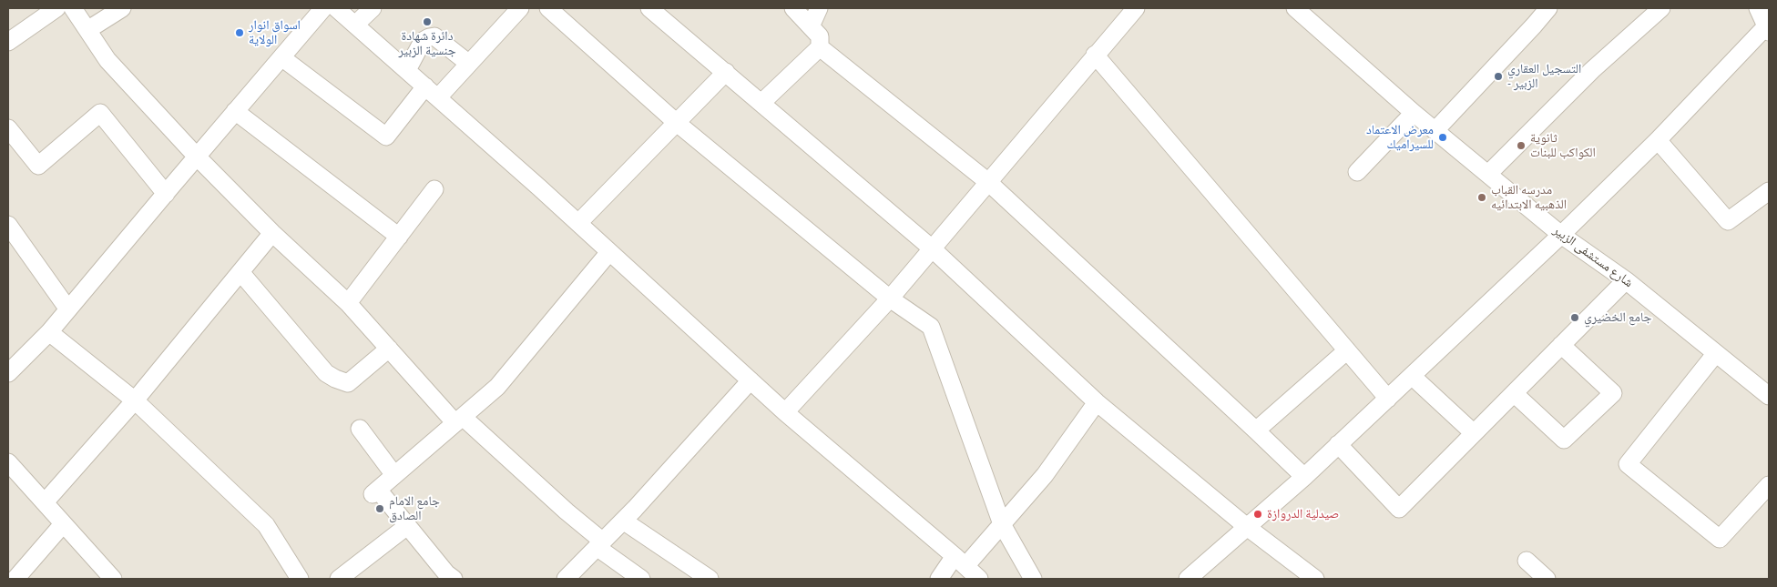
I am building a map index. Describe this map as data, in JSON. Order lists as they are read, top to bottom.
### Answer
{
  "streets": {
    "street": ["شارع مستشفى الزبير"]
  },
  "places": [
    "دائرة شهادة جنسية الزبير",
    "اسواق انوار الولاية",
    "التسجيل العقاري - الزبير",
    "معرض الاعتماد للسيراميك",
    "ثانوية الكواكب للبنات",
    "مدرسه القباب الذهبيه الابتدائيه",
    "جامع الخضيري",
    "جامع الامام الصادق",
    "صيدلية الدروازة"
  ]
}
